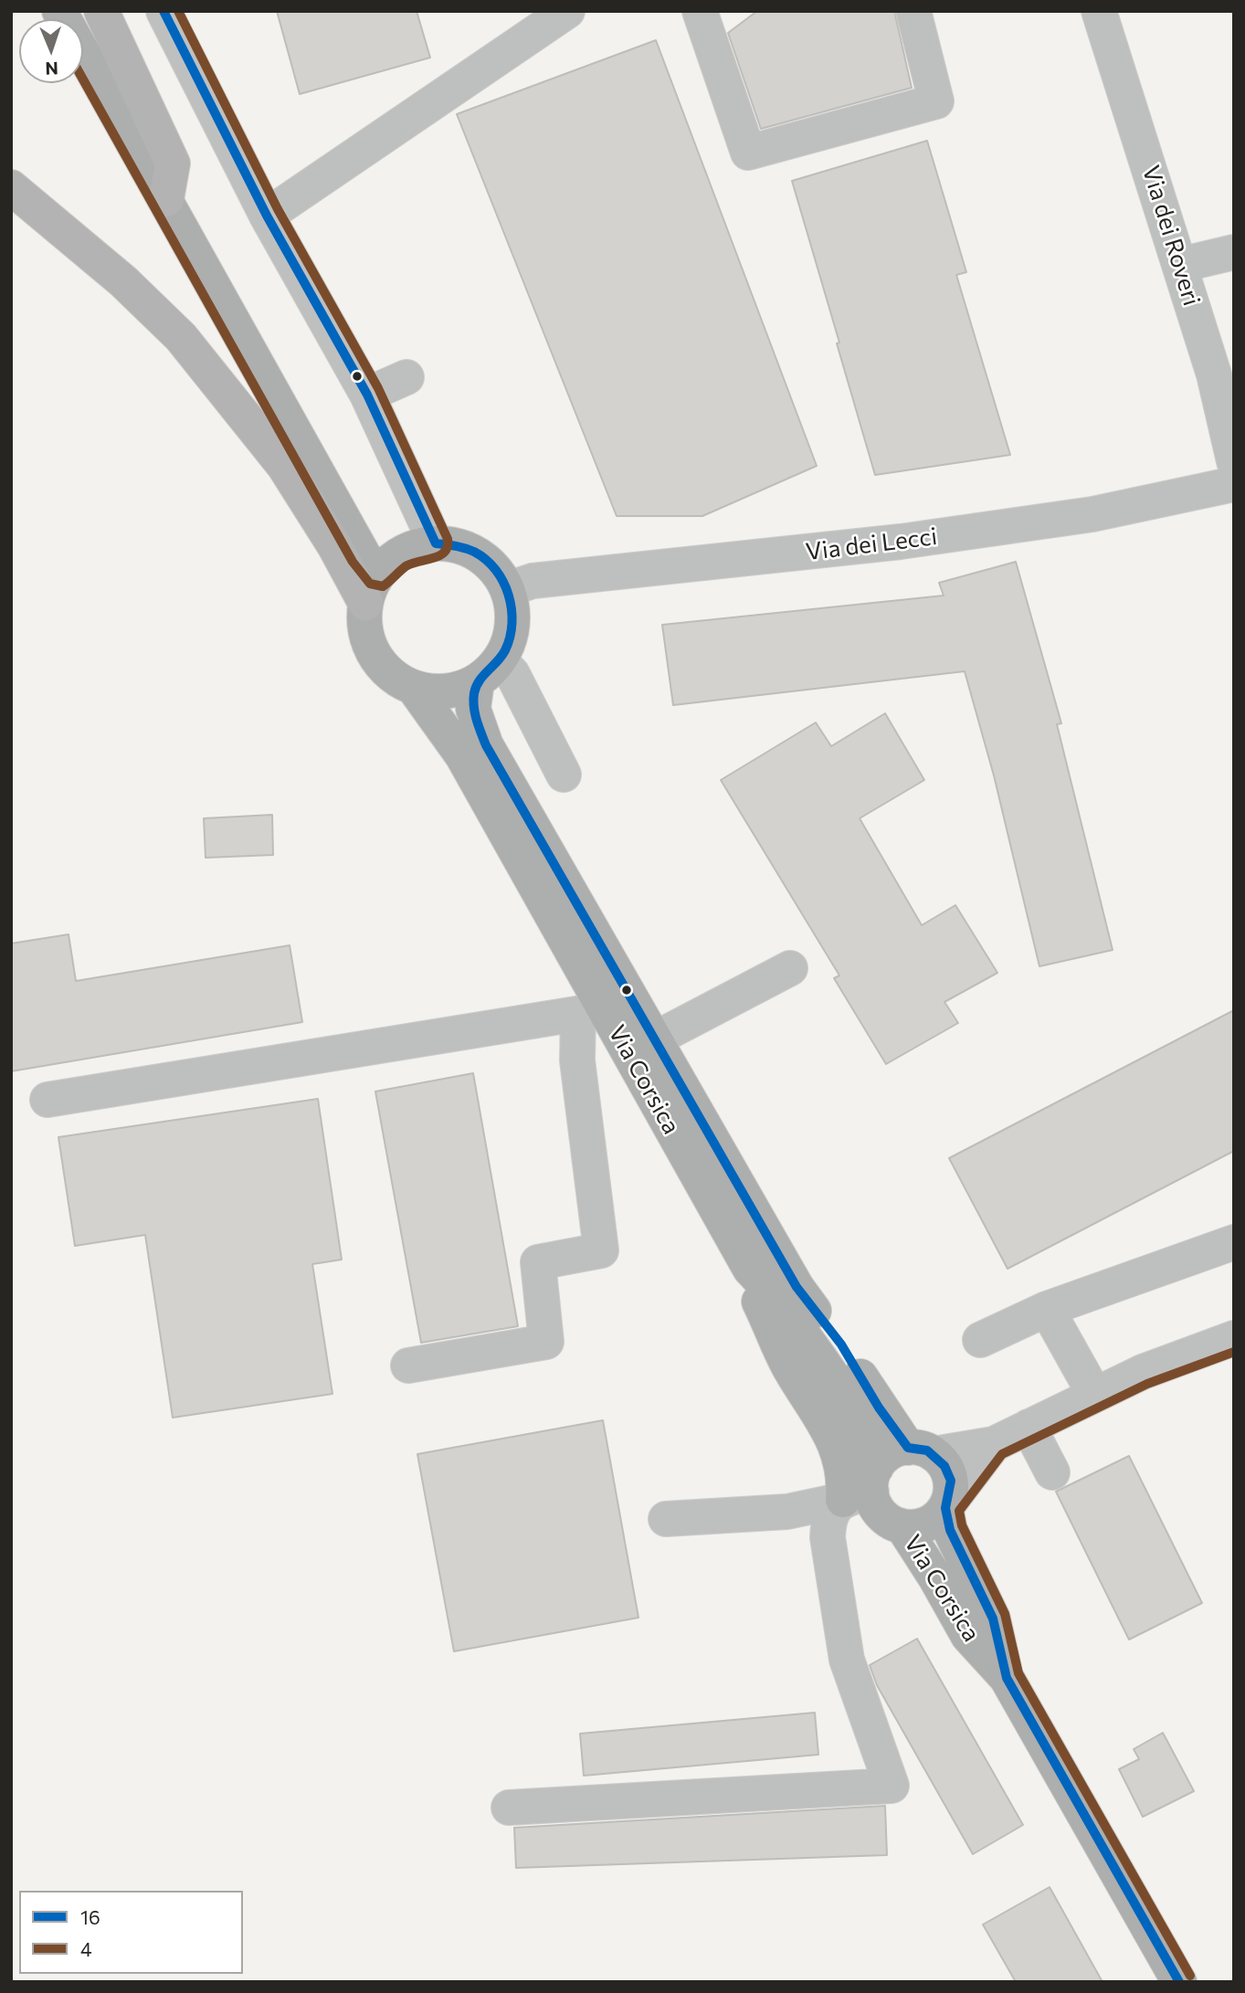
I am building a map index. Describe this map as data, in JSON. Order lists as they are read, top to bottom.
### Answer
{
  "streets": {
    "main road": ["Via Corsica"],
    "street": ["Via dei Roveri", "Via dei Lecci"]
  },
  "crossings": [
    ["Via dei Lecci", "Via Corsica"]
  ],
  "lines": ["transit line 16", "transit line 4"],
  "legend": ["16", "4"],
  "north": "bottom"
}
